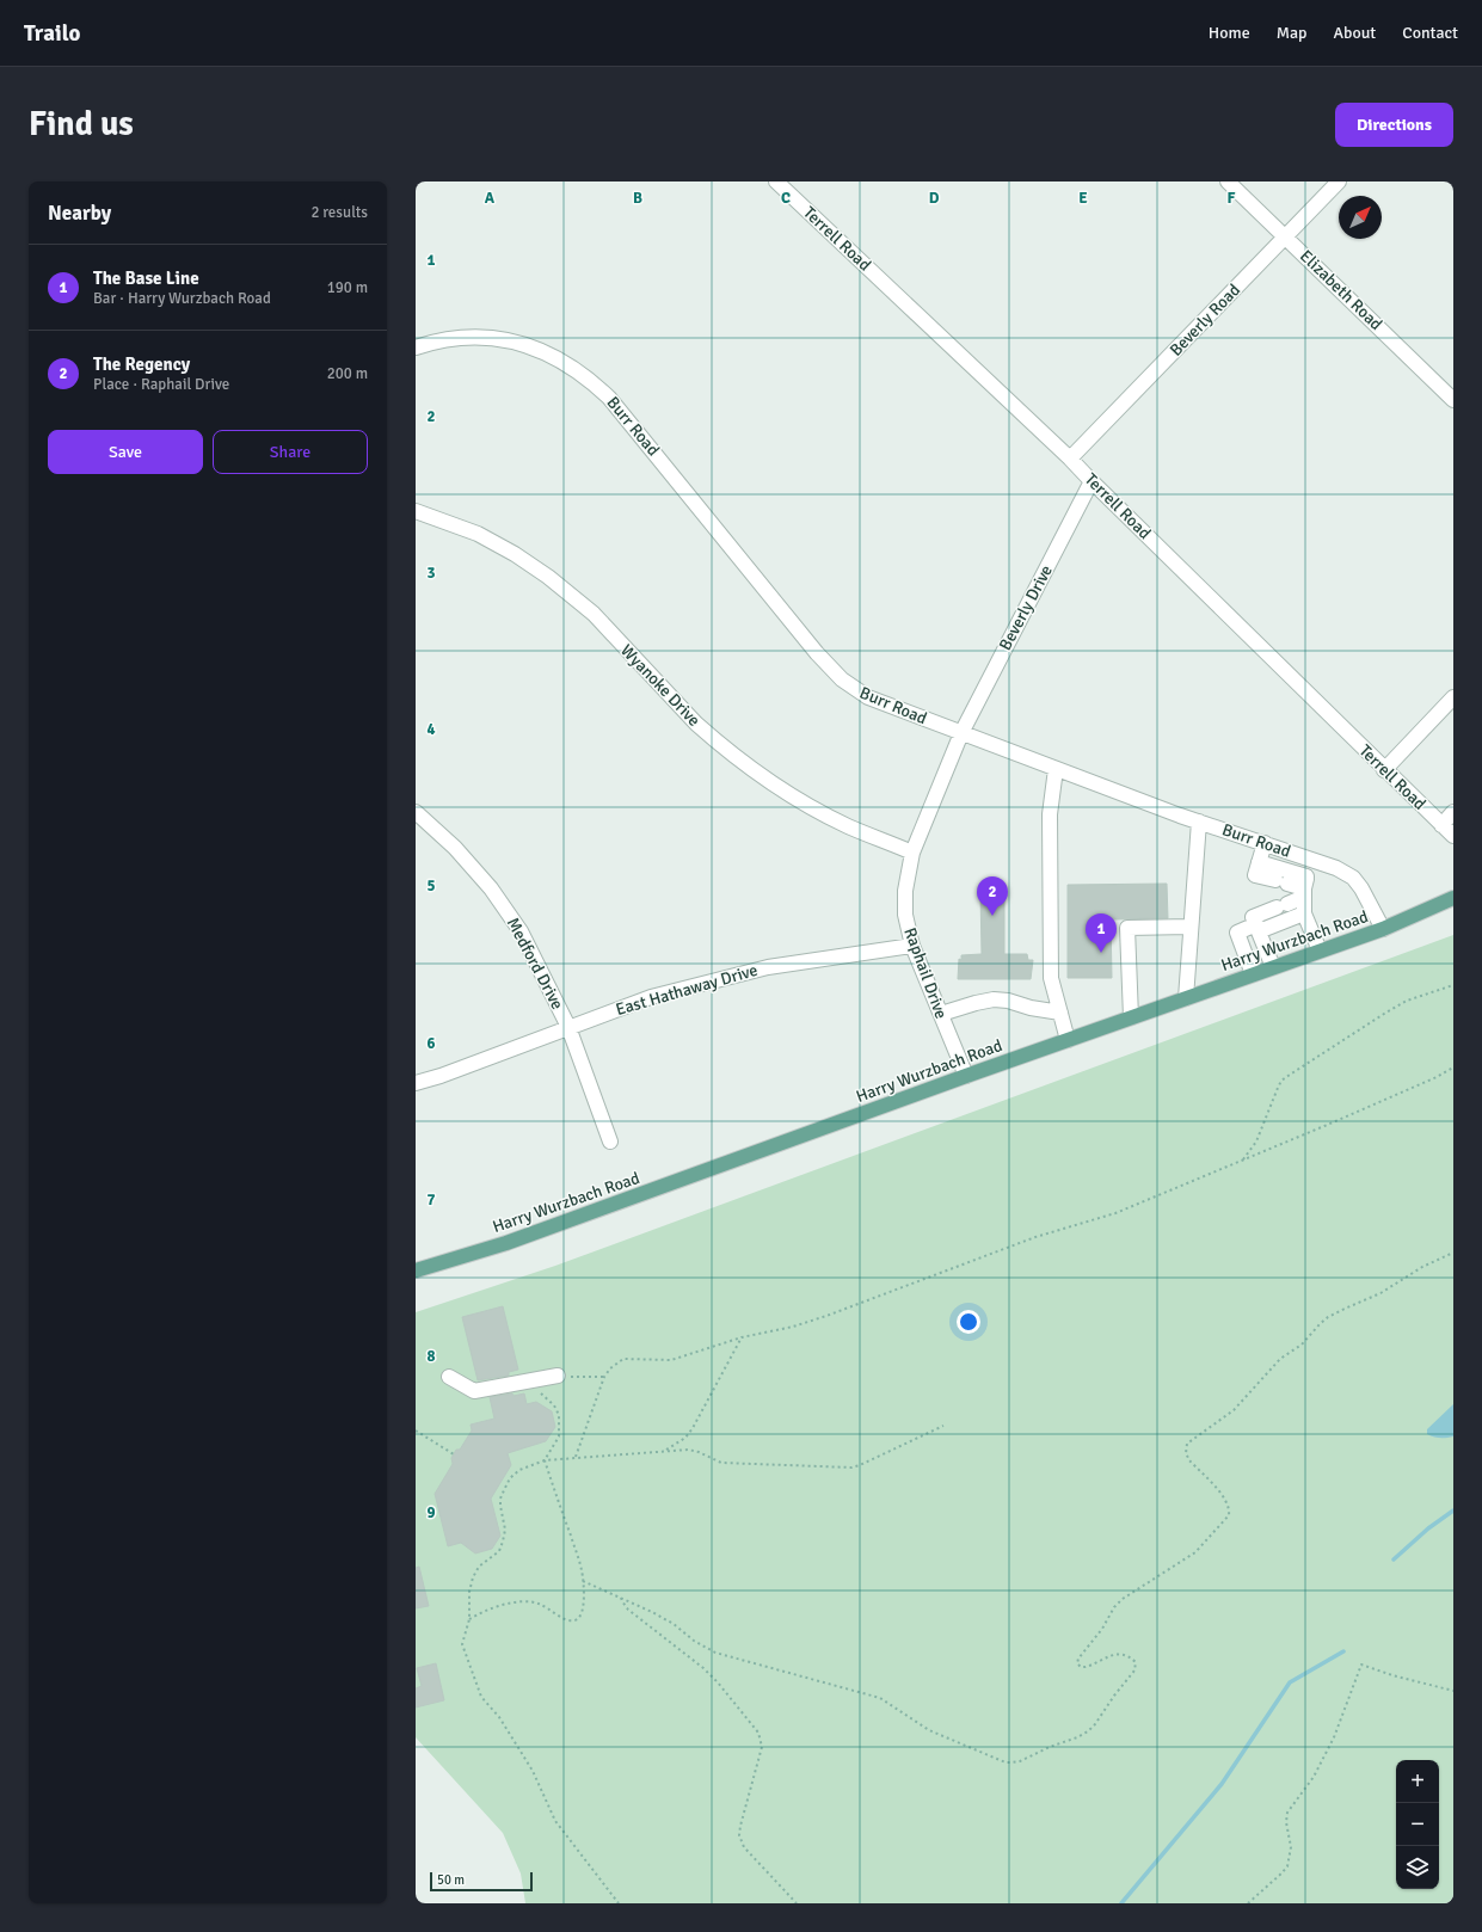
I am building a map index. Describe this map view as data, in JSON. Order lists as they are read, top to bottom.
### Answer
{
  "streets": {
    "main road": ["Harry Wurzbach Road"],
    "street": [
      "Terrell Road",
      "Elizabeth Road",
      "Beverly Road",
      "Burr Road",
      "Beverly Drive",
      "Wyanoke Drive",
      "Medford Drive",
      "Raphail Drive",
      "East Hathaway Drive"
    ]
  },
  "crossings": [
    ["Terrell Road", "Beverly Road"],
    ["Terrell Road", "Beverly Drive"],
    ["Elizabeth Road", "Beverly Road"],
    ["Burr Road", "Beverly Drive"],
    ["Burr Road", "Harry Wurzbach Road"],
    ["Burr Road", "Raphail Drive"],
    ["Beverly Drive", "Raphail Drive"],
    ["Wyanoke Drive", "Raphail Drive"],
    ["Harry Wurzbach Road", "Raphail Drive"],
    ["Medford Drive", "East Hathaway Drive"],
    ["Raphail Drive", "East Hathaway Drive"]
  ],
  "scale_bar": "50 m",
  "north": "top right",
  "page": {
    "header": "Trailo",
    "nav": [
      "Home",
      "Map",
      "About",
      "Contact"
    ],
    "buttons": [
      "Directions",
      ["Save", "Share"]
    ],
    "title": "Find us",
    "heading": ["Nearby", "2 results"],
    "list": [
      {
        "mark": "1",
        "name": "The Base Line",
        "note": "Bar · Harry Wurzbach Road",
        "value": "190 m"
      },
      {
        "mark": "2",
        "name": "The Regency",
        "note": "Place · Raphail Drive",
        "value": "200 m"
      }
    ],
    "pins": ["2", "1"],
    "map_buttons": ["+", "−"],
    "scale": "50 m"
  },
  "grid": {
    "columns": [
      "A",
      "B",
      "C",
      "D",
      "E",
      "F"
    ],
    "rows": [
      "1",
      "2",
      "3",
      "4",
      "5",
      "6",
      "7",
      "8",
      "9"
    ]
  }
}
